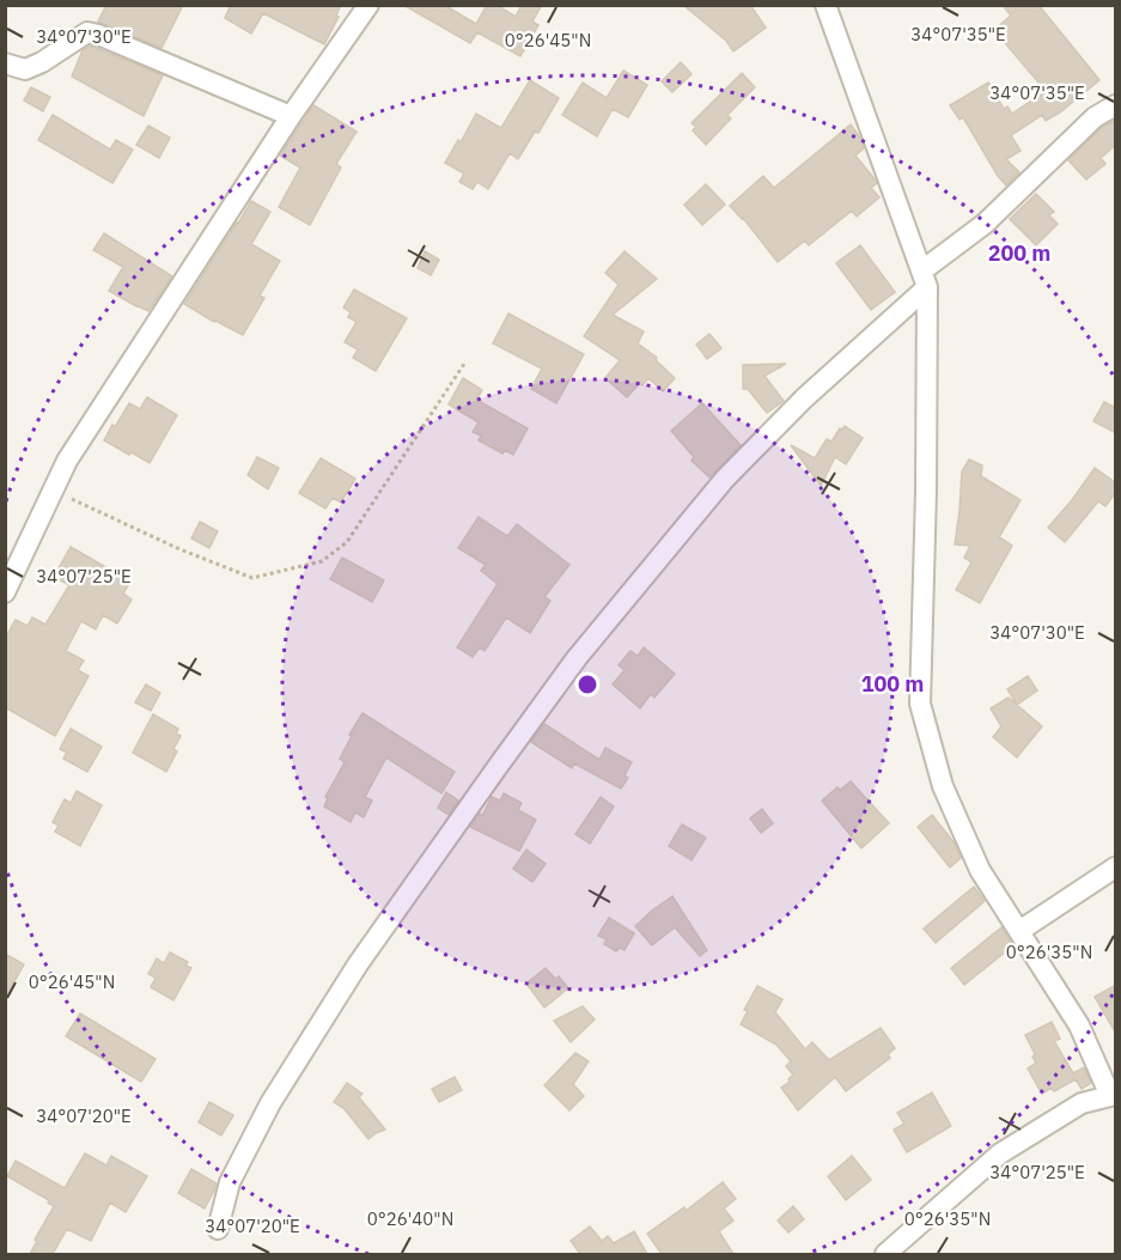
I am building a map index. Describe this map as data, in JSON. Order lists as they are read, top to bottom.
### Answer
{
  "coordinates": [
    "34°07'35\"E",
    "34°07'30\"E",
    "0°26'45\"N",
    "34°07'25\"E",
    "0°26'35\"N",
    "34°07'20\"E",
    "0°26'40\"N"
  ],
  "rings": ["200 m", "100 m"]
}
